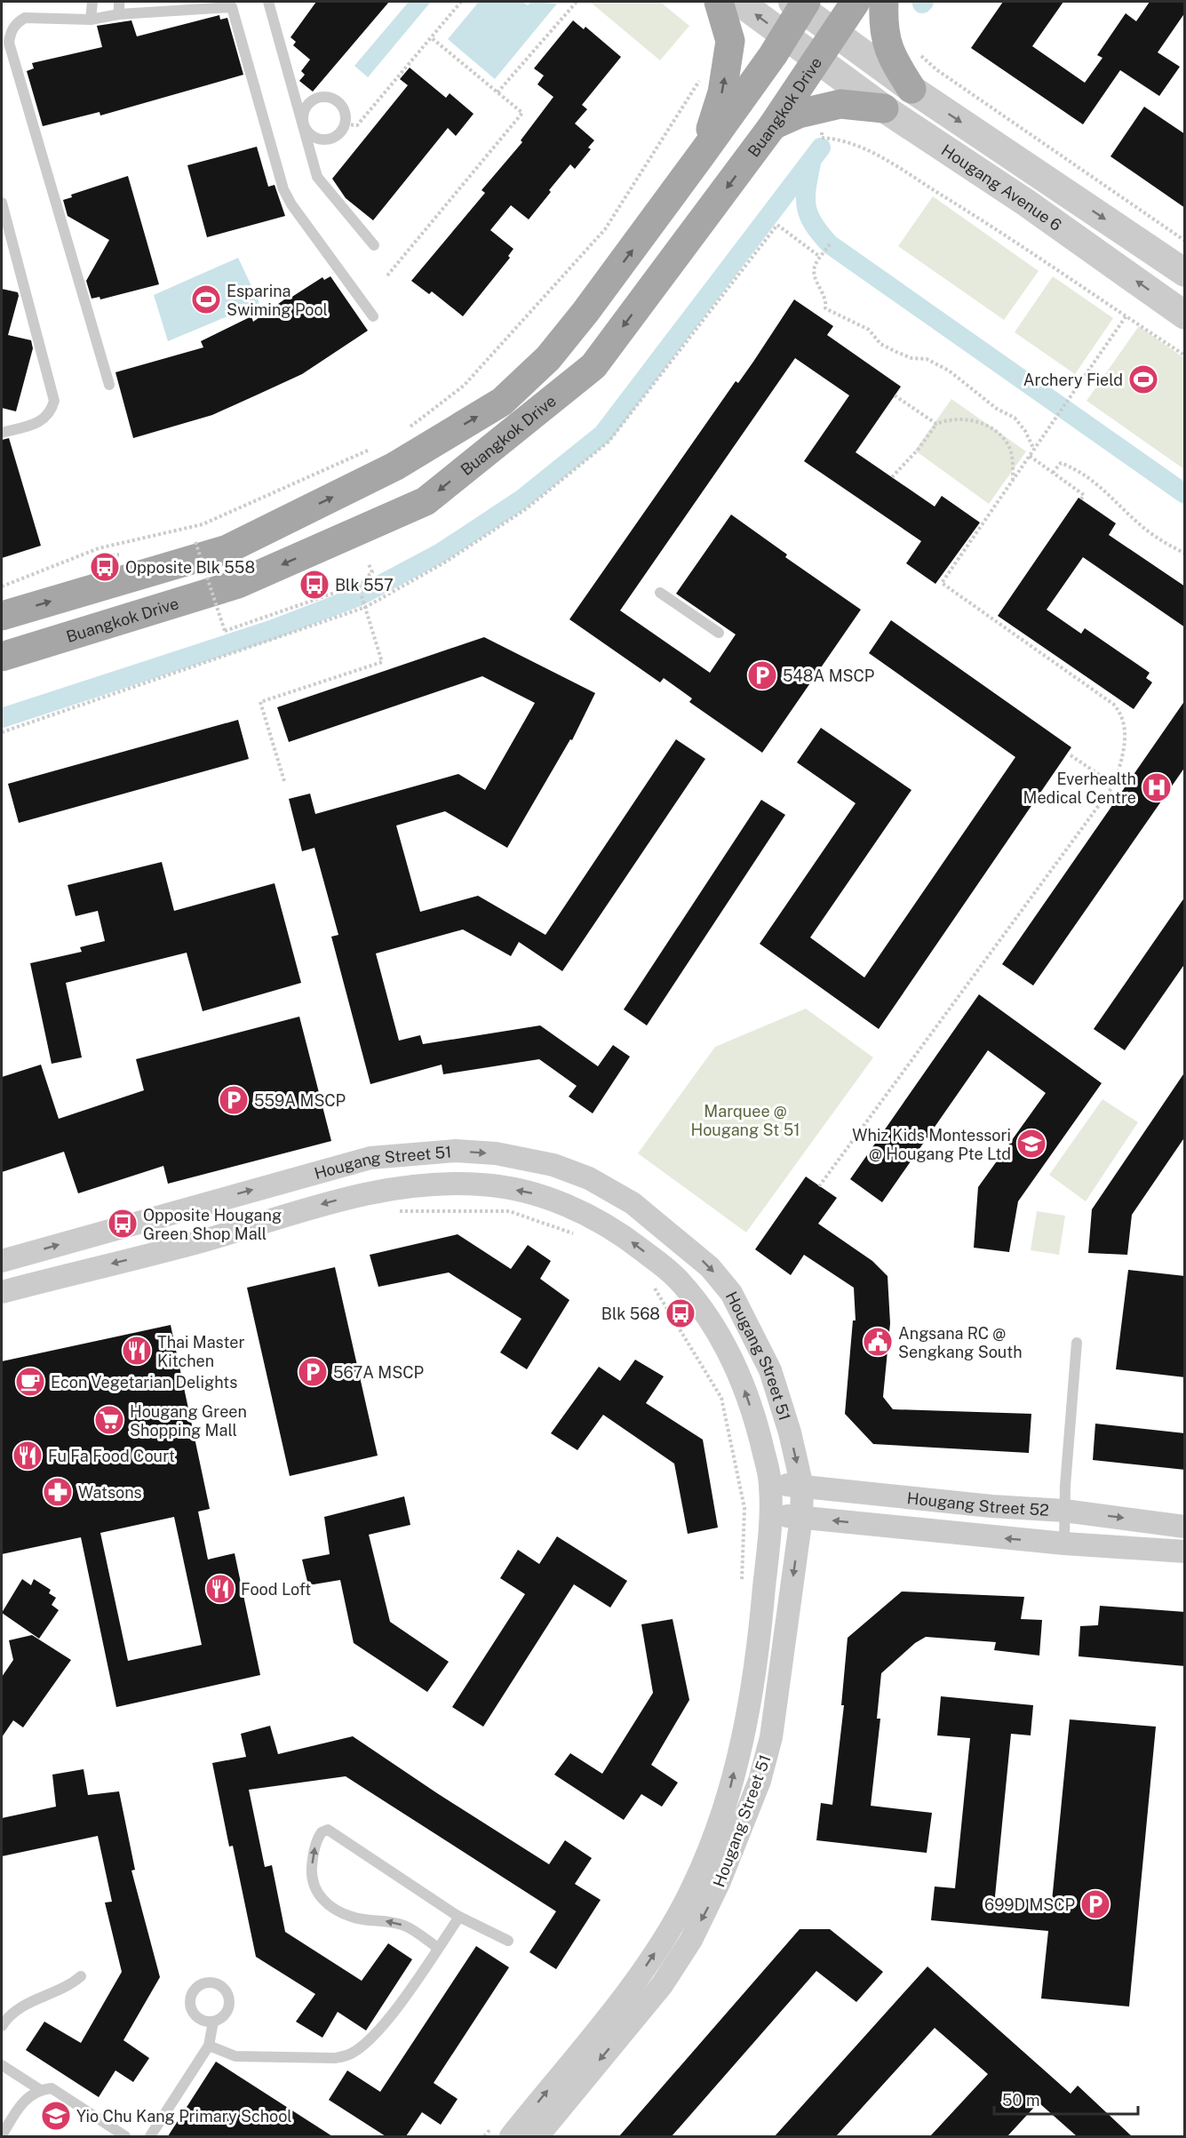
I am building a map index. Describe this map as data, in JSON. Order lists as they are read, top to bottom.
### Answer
{
  "streets": {
    "main road": ["Buangkok Drive"],
    "street": ["Hougang Avenue 6", "Hougang Street 51", "Hougang Street 52"]
  },
  "crossings": [
    ["Buangkok Drive", "Hougang Avenue 6"],
    ["Hougang Street 51", "Hougang Street 52"]
  ],
  "parks": ["Marquee @ Hougang St 51"],
  "places": {
    "sports": ["Esparina Swiming Pool", "Archery Field"],
    "bus stop": [
      "Opposite Blk 558",
      "Blk 557",
      "Opposite Hougang Green Shop Mall",
      "Blk 568"
    ],
    "parking": [
      "548A MSCP",
      "559A MSCP",
      "567A MSCP",
      "699D MSCP"
    ],
    "hospital": ["Everhealth Medical Centre"],
    "school or university": ["Whiz Kids Montessori @ Hougang Pte Ltd", "Yio Chu Kang Primary School"],
    "public building": ["Angsana RC @ Sengkang South"],
    "restaurant": ["Thai Master Kitchen", "Fu Fa Food Court", "Food Loft"],
    "cafe": ["Econ Vegetarian Delights"],
    "supermarket": ["Hougang Green Shopping Mall"],
    "pharmacy": ["Watsons"]
  },
  "scale_bar": "50 m"
}
